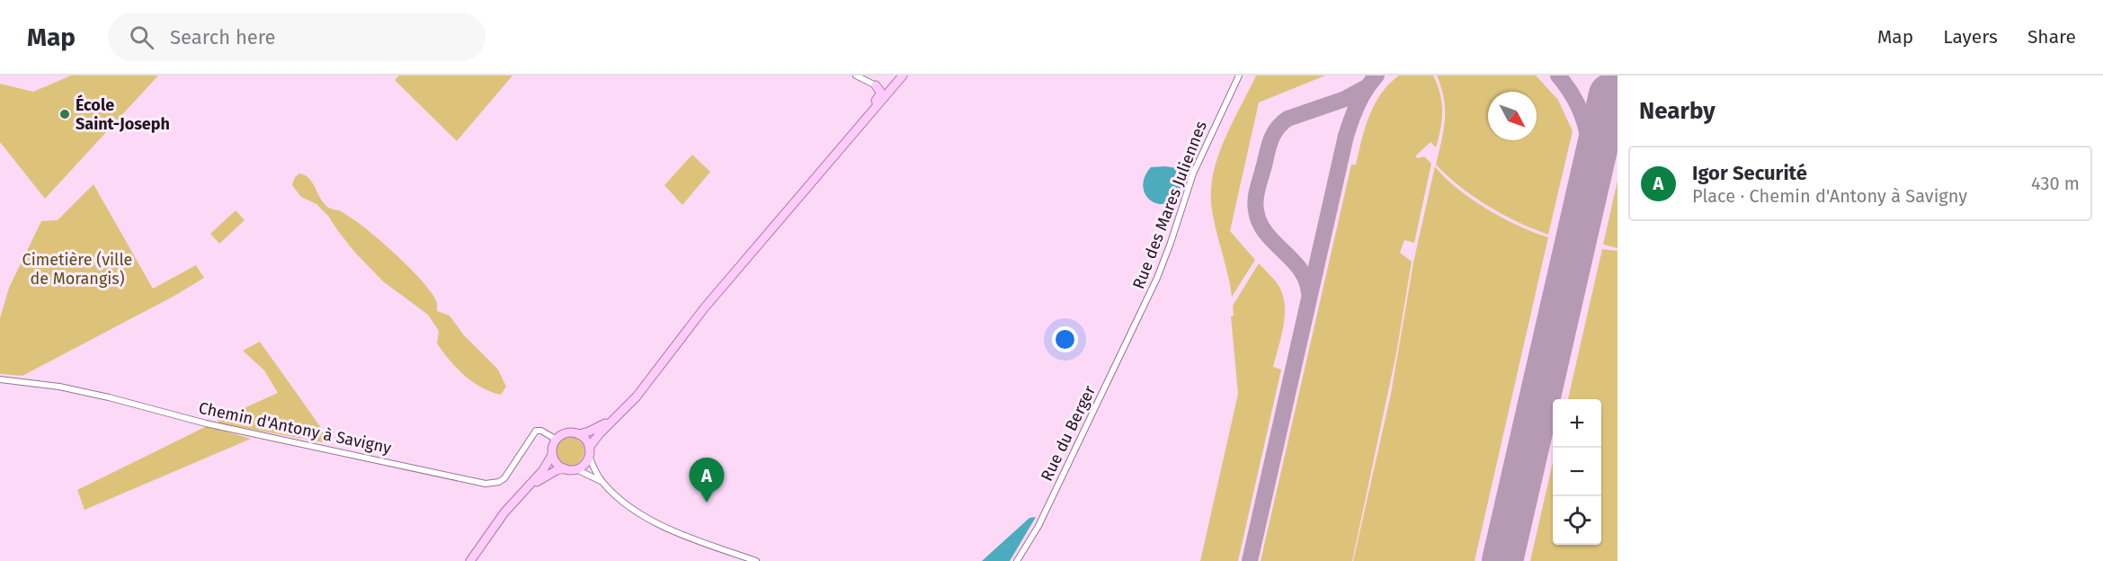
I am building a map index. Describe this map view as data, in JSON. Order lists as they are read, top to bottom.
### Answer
{
  "streets": {
    "street": ["Rue des Mares Juliennes", "Chemin d'Antony à Savigny", "Rue du Berger"]
  },
  "crossings": [
    ["Rue des Mares Juliennes", "Rue du Berger"]
  ],
  "parks": ["Cimetière (ville de Morangis)"],
  "places": ["École Saint-Joseph"],
  "north": "bottom right",
  "page": {
    "header": "Map",
    "search": "Search here",
    "nav": ["Map", "Layers", "Share"],
    "heading": "Nearby",
    "list": [
      {
        "mark": "A",
        "name": "Igor Securité",
        "note": "Place · Chemin d'Antony à Savigny",
        "value": "430 m"
      }
    ],
    "map_buttons": ["+", "−"],
    "pins": "A"
  }
}
